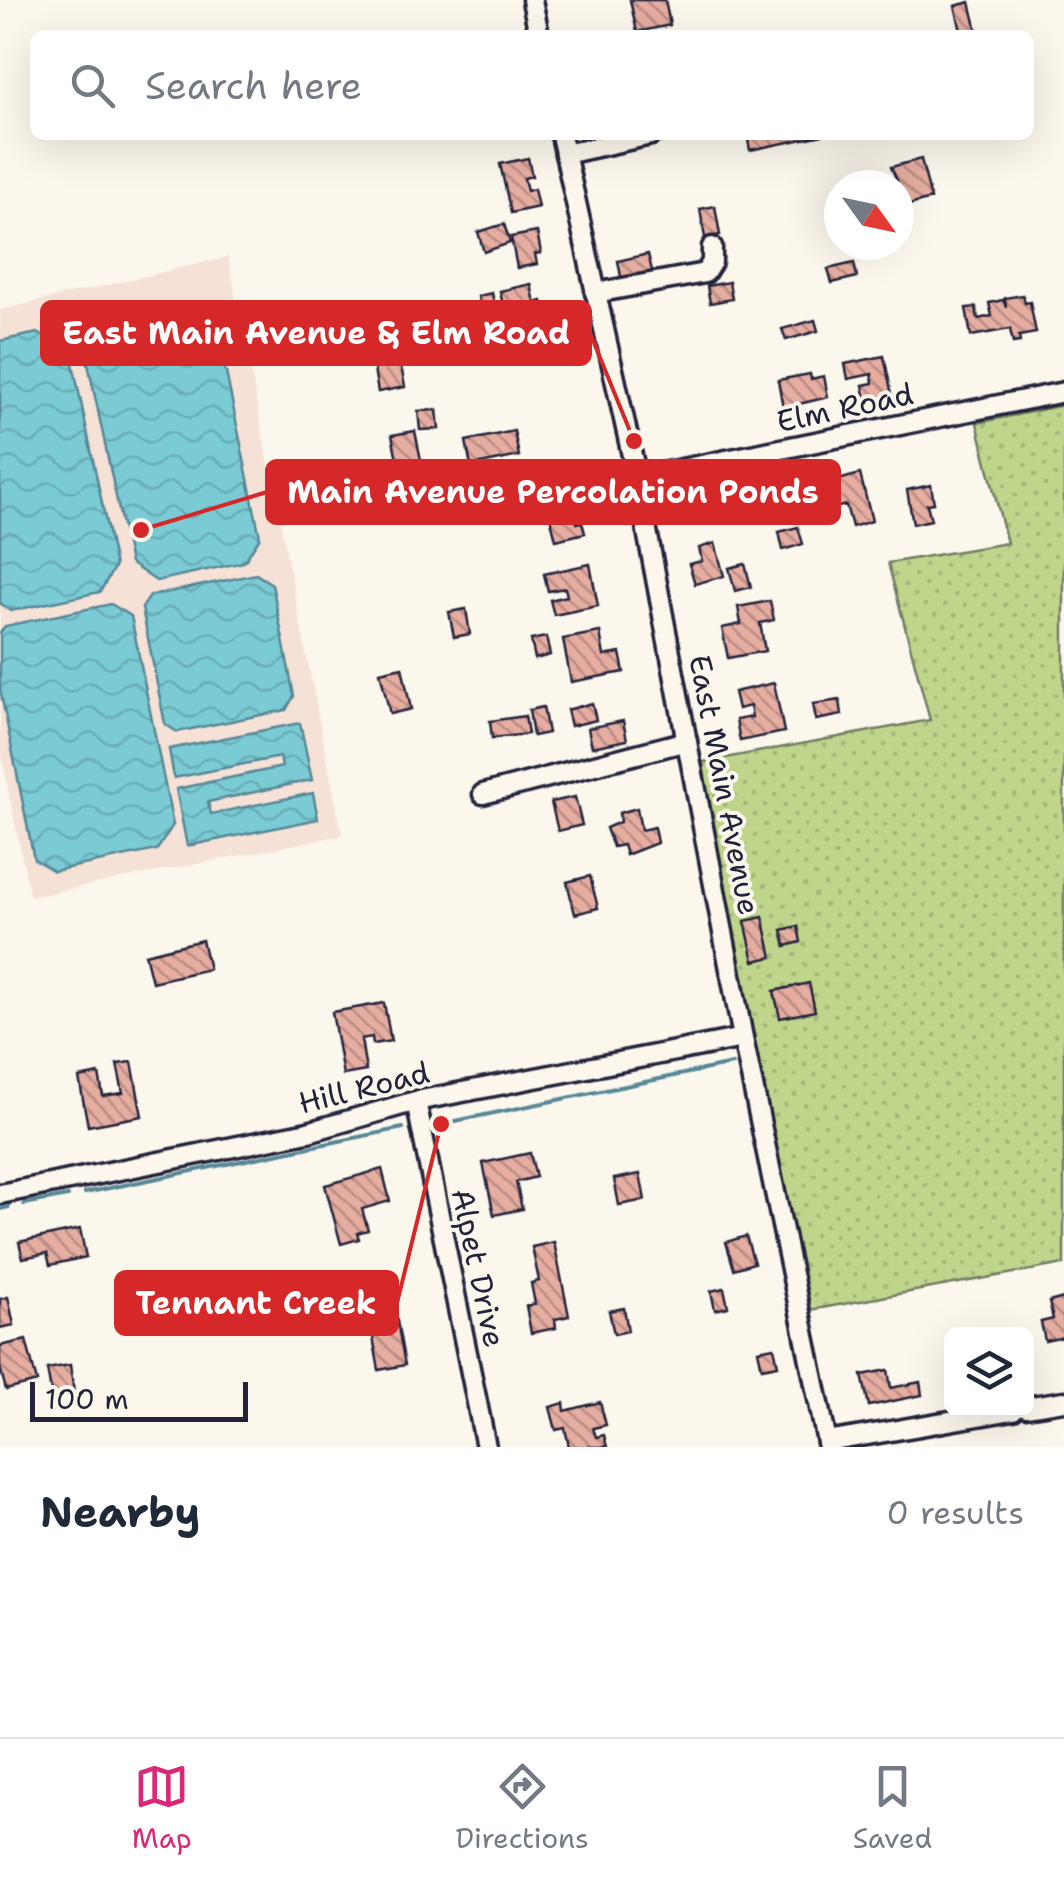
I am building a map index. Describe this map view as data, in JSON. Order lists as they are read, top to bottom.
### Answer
{
  "streets": {
    "street": [
      "Elm Road",
      "East Main Avenue",
      "Hill Road",
      "Alpet Drive"
    ]
  },
  "crossings": [
    ["Elm Road", "East Main Avenue"],
    ["East Main Avenue", "Hill Road"],
    ["Hill Road", "Alpet Drive"]
  ],
  "places": ["East Main Avenue & Elm Road", "Main Avenue Percolation Ponds", "Tennant Creek"],
  "scale_bar": "100 m",
  "north": "bottom right",
  "page": {
    "search": "Search here",
    "scale": "100 m",
    "heading": ["Nearby", "0 results"],
    "nav": ["Map", "Directions", "Saved"]
  }
}
